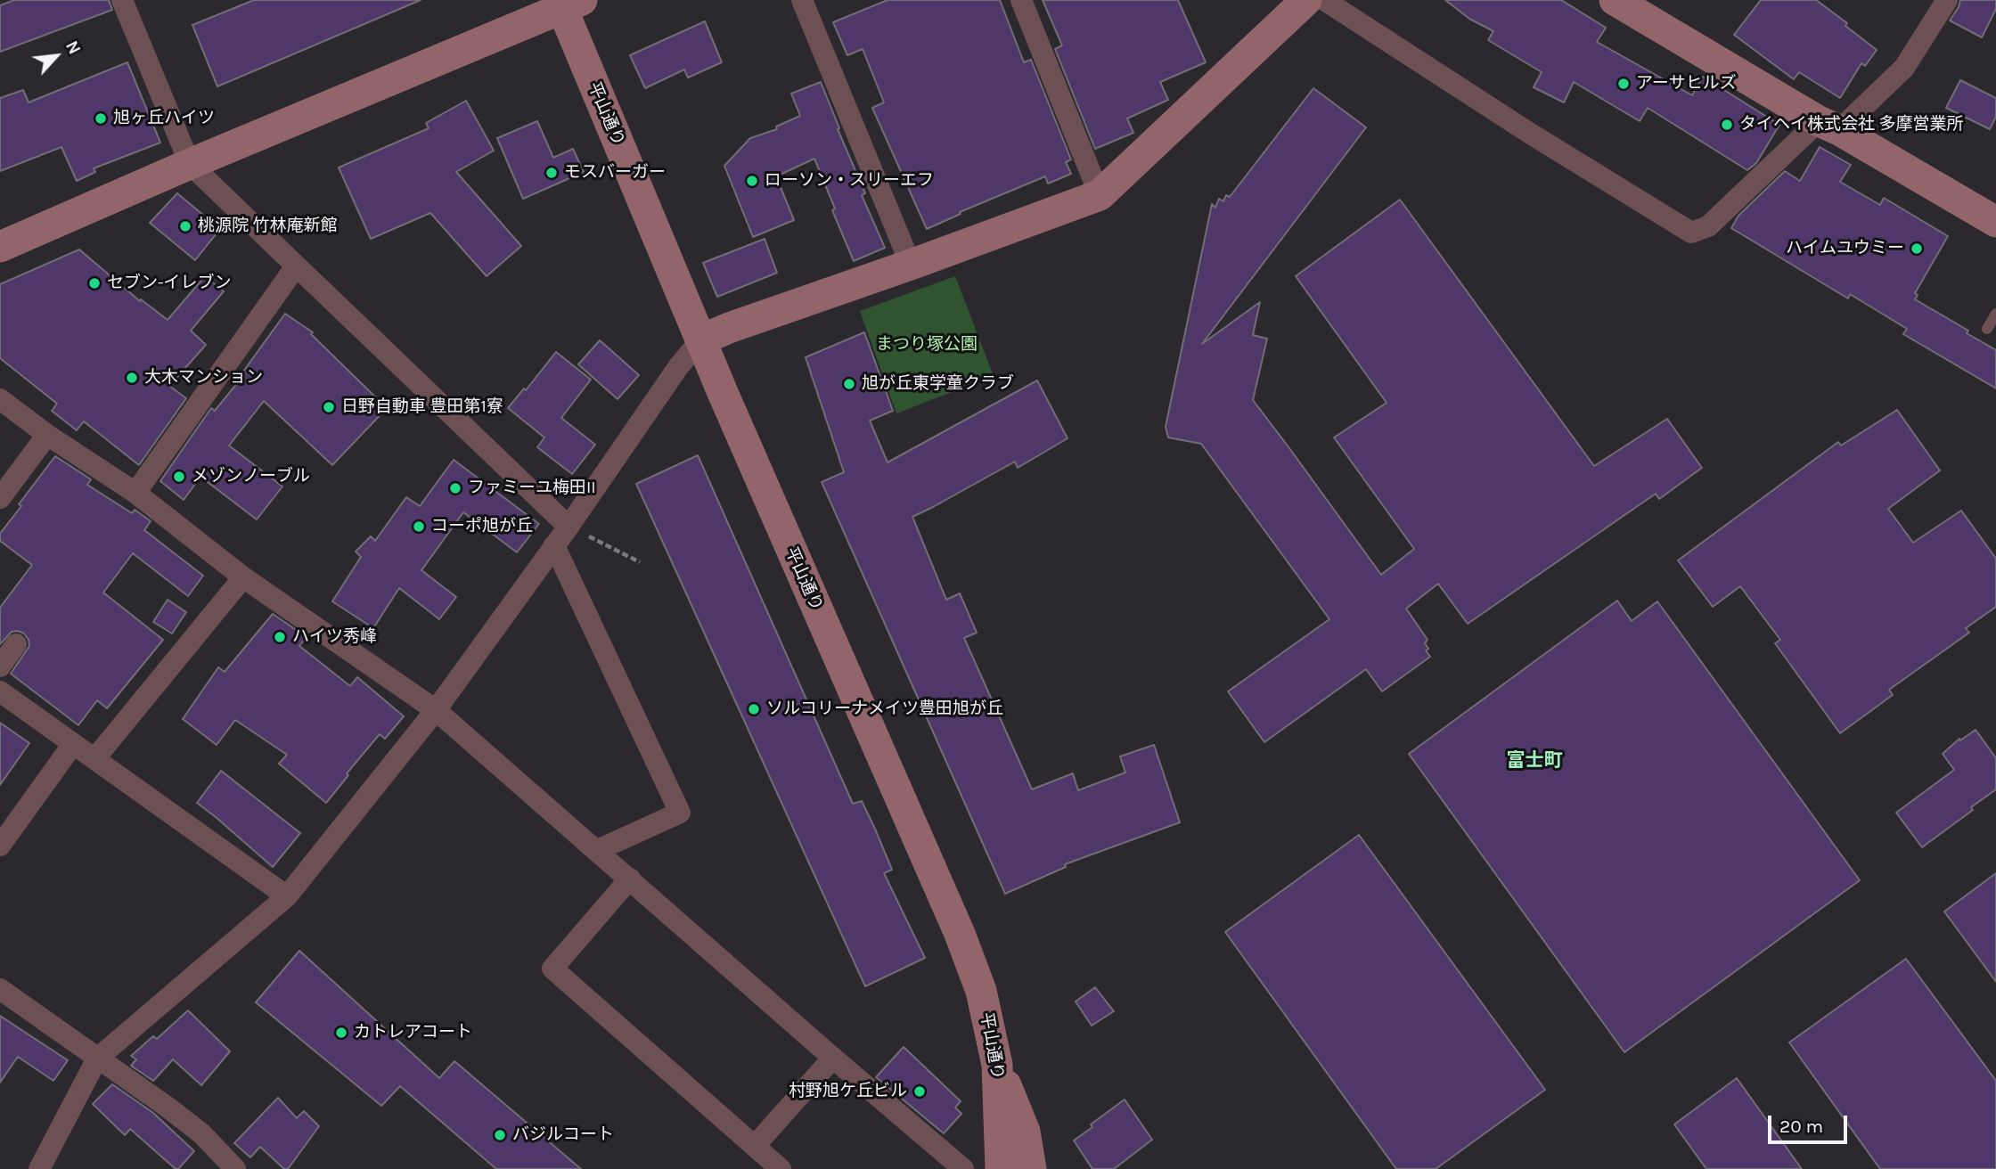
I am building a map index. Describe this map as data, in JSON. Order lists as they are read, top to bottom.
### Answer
{
  "streets": {
    "street": ["平山通り"]
  },
  "districts": ["富士町"],
  "parks": ["まつり塚公園"],
  "places": [
    "アーサヒルズ",
    "旭ヶ丘ハイツ",
    "タイヘイ株式会社 多摩営業所",
    "モスバーガー",
    "ローソン・スリーエフ",
    "桃源院 竹林庵新館",
    "ハイムユウミー",
    "セブン-イレブン",
    "大木マンション",
    "旭が丘東学童クラブ",
    "日野自動車 豊田第1寮",
    "メゾンノーブル",
    "ファミーユ梅田II",
    "コーポ旭が丘",
    "ハイツ秀峰",
    "ソルコリーナメイツ豊田旭が丘",
    "カトレアコート",
    "村野旭ケ丘ビル",
    "バジルコート"
  ],
  "scale_bar": "20 m",
  "north": "top right"
}
